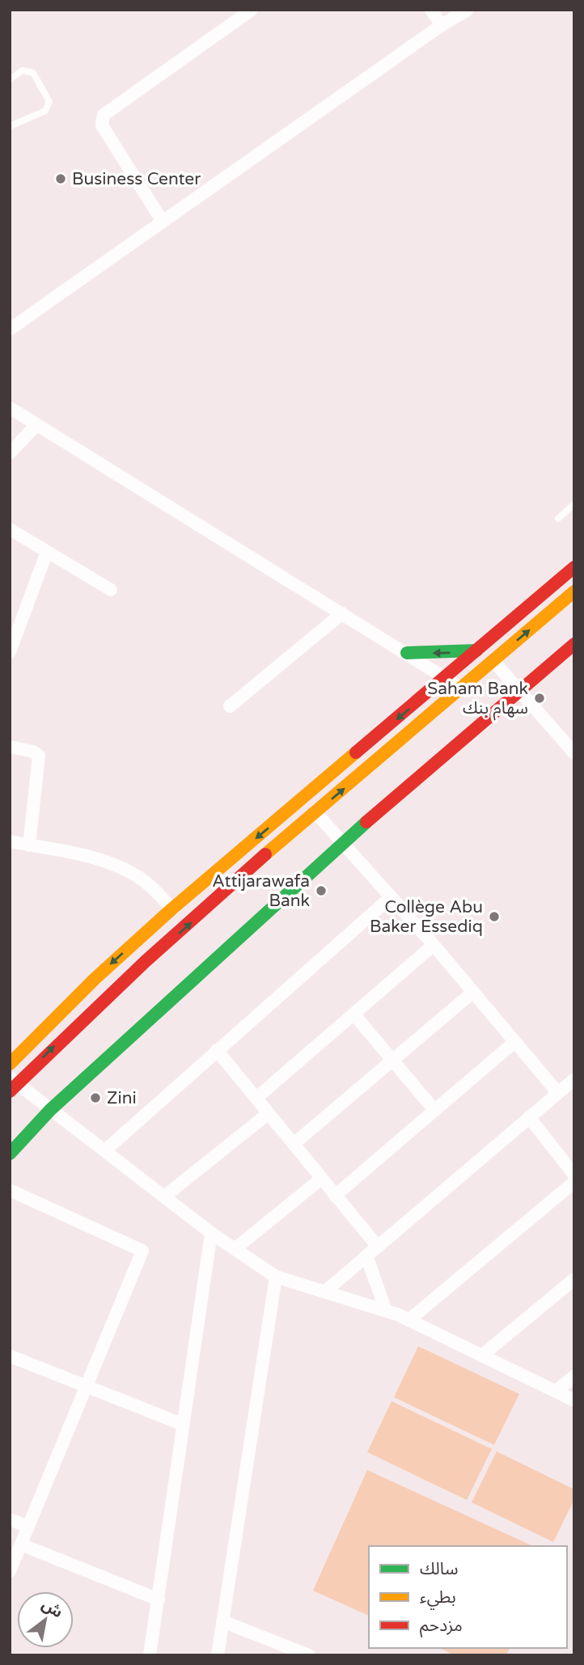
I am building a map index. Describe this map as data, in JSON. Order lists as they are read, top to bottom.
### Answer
{
  "places": [
    "Business Center",
    "Saham Bank سهام بنك",
    "Attijarawafa Bank",
    "Collège Abu Baker Essediq",
    "Zini"
  ],
  "legend": ["سالك", "بطيء", "مزدحم"],
  "north": "top right"
}
